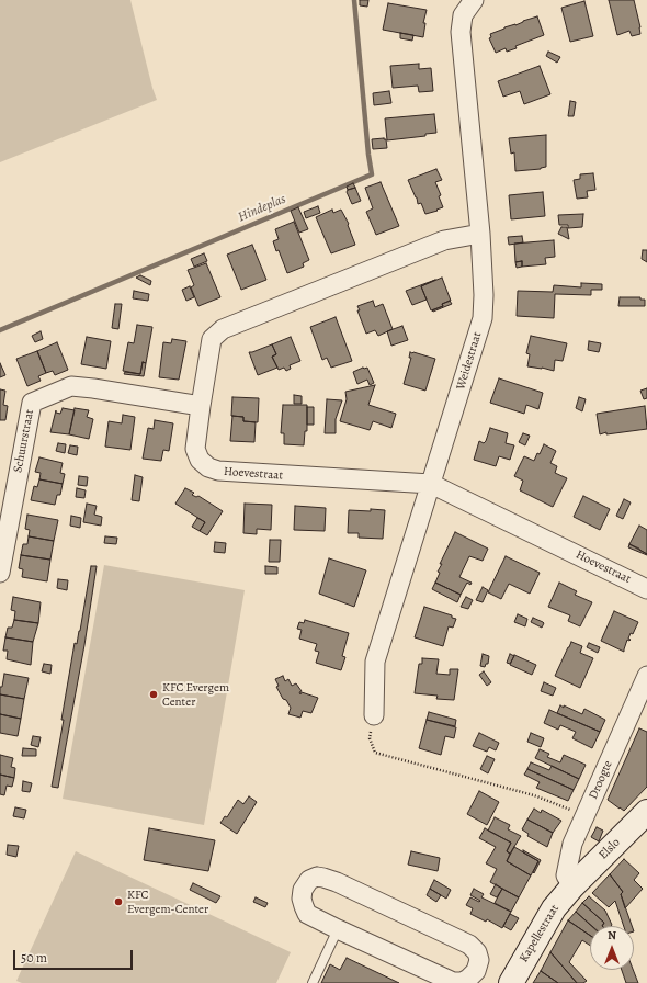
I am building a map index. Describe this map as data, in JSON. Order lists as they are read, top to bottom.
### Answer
{
  "streets": {
    "street": [
      "Weidestraat",
      "Schuurstraat",
      "Hoevestraat",
      "Droogte",
      "Elslo",
      "Kapellestraat"
    ]
  },
  "crossings": [
    ["Weidestraat", "Hoevestraat"],
    ["Schuurstraat", "Hoevestraat"],
    ["Droogte", "Elslo"],
    ["Droogte", "Kapellestraat"],
    ["Elslo", "Kapellestraat"]
  ],
  "water": ["Hindeplas"],
  "places": ["KFC Evergem Center", "KFC Evergem-Center"],
  "scale_bar": "50 m",
  "north": "top"
}
